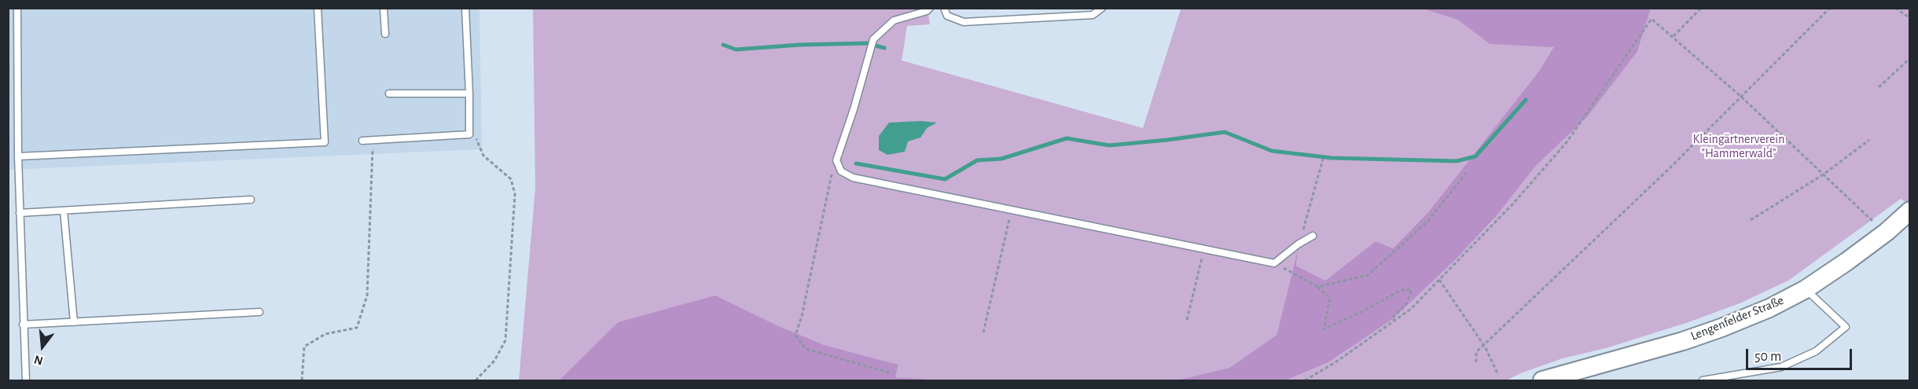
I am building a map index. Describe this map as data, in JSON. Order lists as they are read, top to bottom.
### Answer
{
  "streets": {
    "main road": ["Lengenfelder Straße"]
  },
  "parks": ["Kleingärtnerverein \"Hammerwald\""],
  "scale_bar": "50 m",
  "north": "bottom"
}
